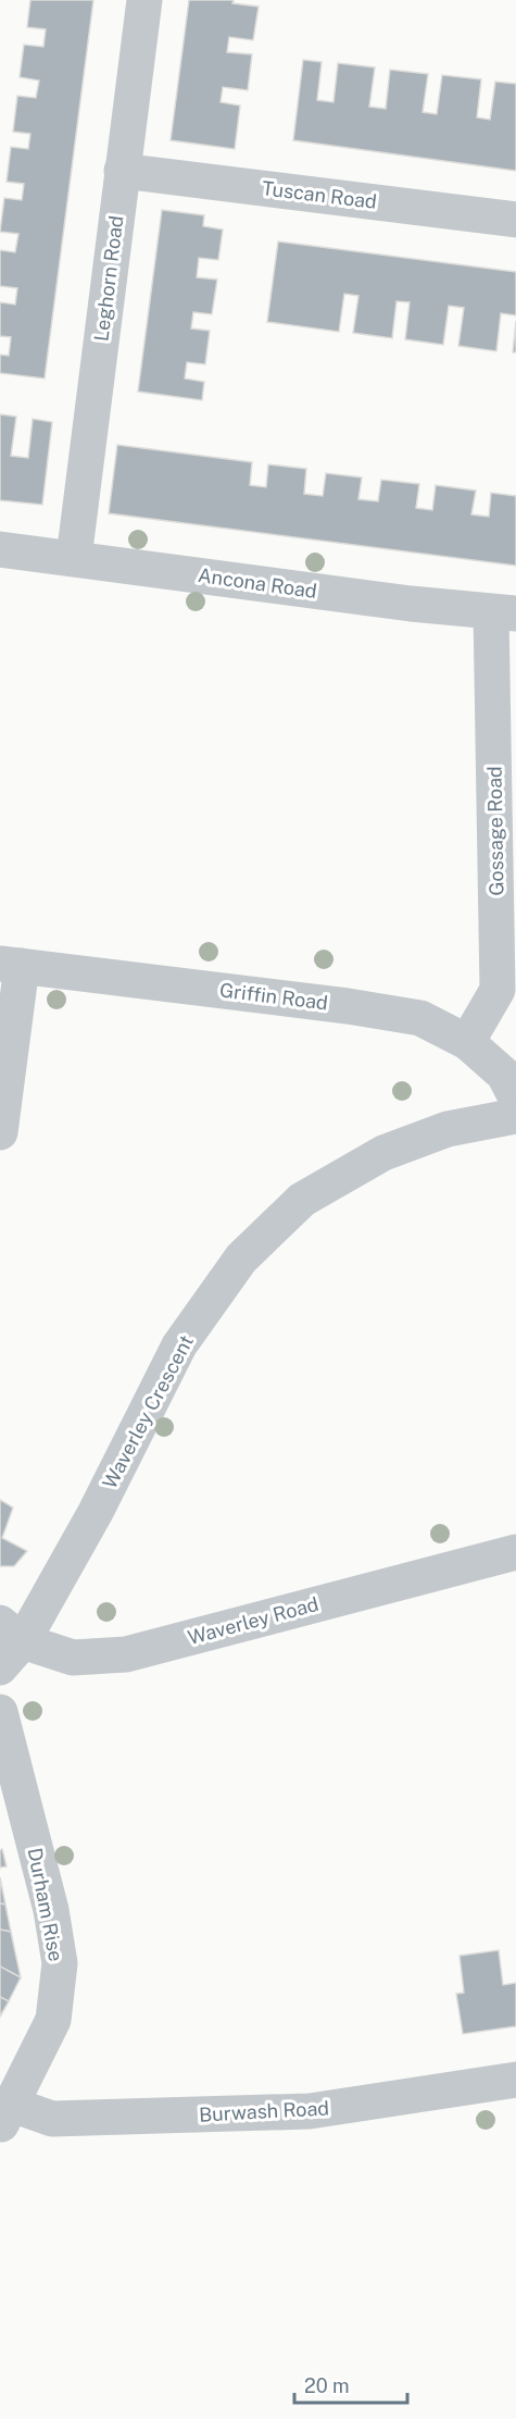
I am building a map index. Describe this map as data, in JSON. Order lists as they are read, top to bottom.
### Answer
{
  "streets": {
    "street": [
      "Tuscan Road",
      "Leghorn Road",
      "Ancona Road",
      "Gossage Road",
      "Griffin Road",
      "Waverley Crescent",
      "Waverley Road",
      "Durham Rise",
      "Burwash Road"
    ]
  },
  "crossings": [
    ["Tuscan Road", "Leghorn Road"],
    ["Leghorn Road", "Ancona Road"],
    ["Ancona Road", "Gossage Road"],
    ["Gossage Road", "Griffin Road"],
    ["Waverley Crescent", "Waverley Road"],
    ["Durham Rise", "Burwash Road"]
  ],
  "scale_bar": "20 m"
}
